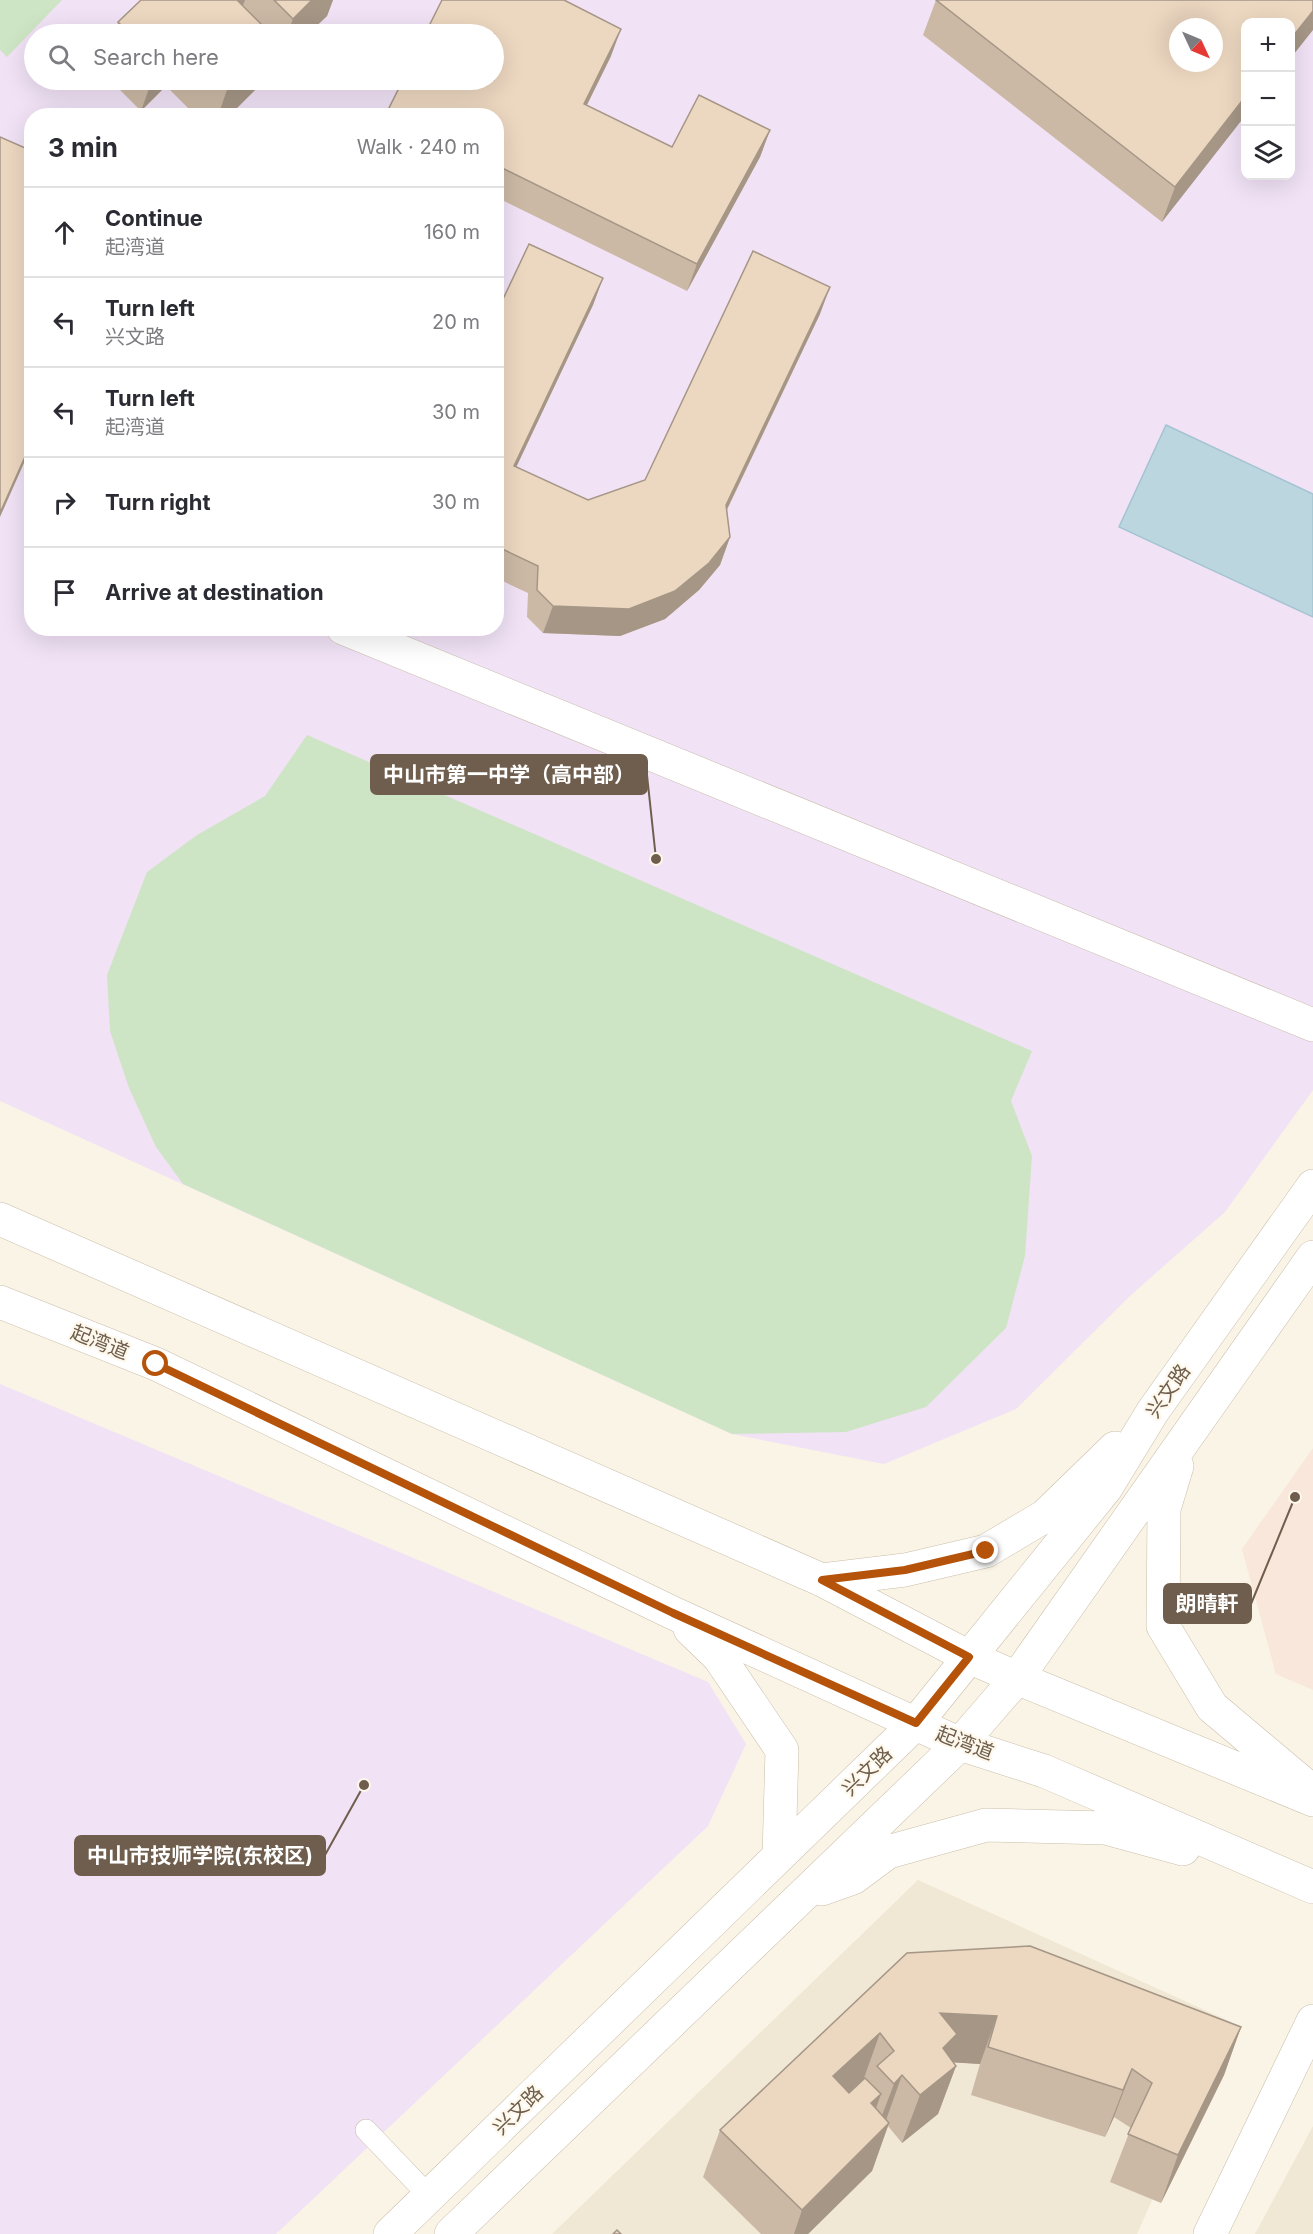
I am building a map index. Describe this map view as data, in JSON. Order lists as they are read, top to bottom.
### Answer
{
  "streets": {
    "main road": ["起湾道", "兴文路"]
  },
  "crossings": [
    ["起湾道", "兴文路"]
  ],
  "places": ["中山市第一中学（高中部）", "朗晴軒", "中山市技师学院(东校区)"],
  "north": "bottom right",
  "page": {
    "map_buttons": ["+", "−"],
    "search": "Search here",
    "heading": ["3 min", "Walk · 240 m"],
    "list": [
      ["Continue", "起湾道", "160 m"],
      ["Turn left", "兴文路", "20 m"],
      ["Turn left", "起湾道", "30 m"],
      ["Turn right", "30 m"],
      "Arrive at destination"
    ]
  }
}
